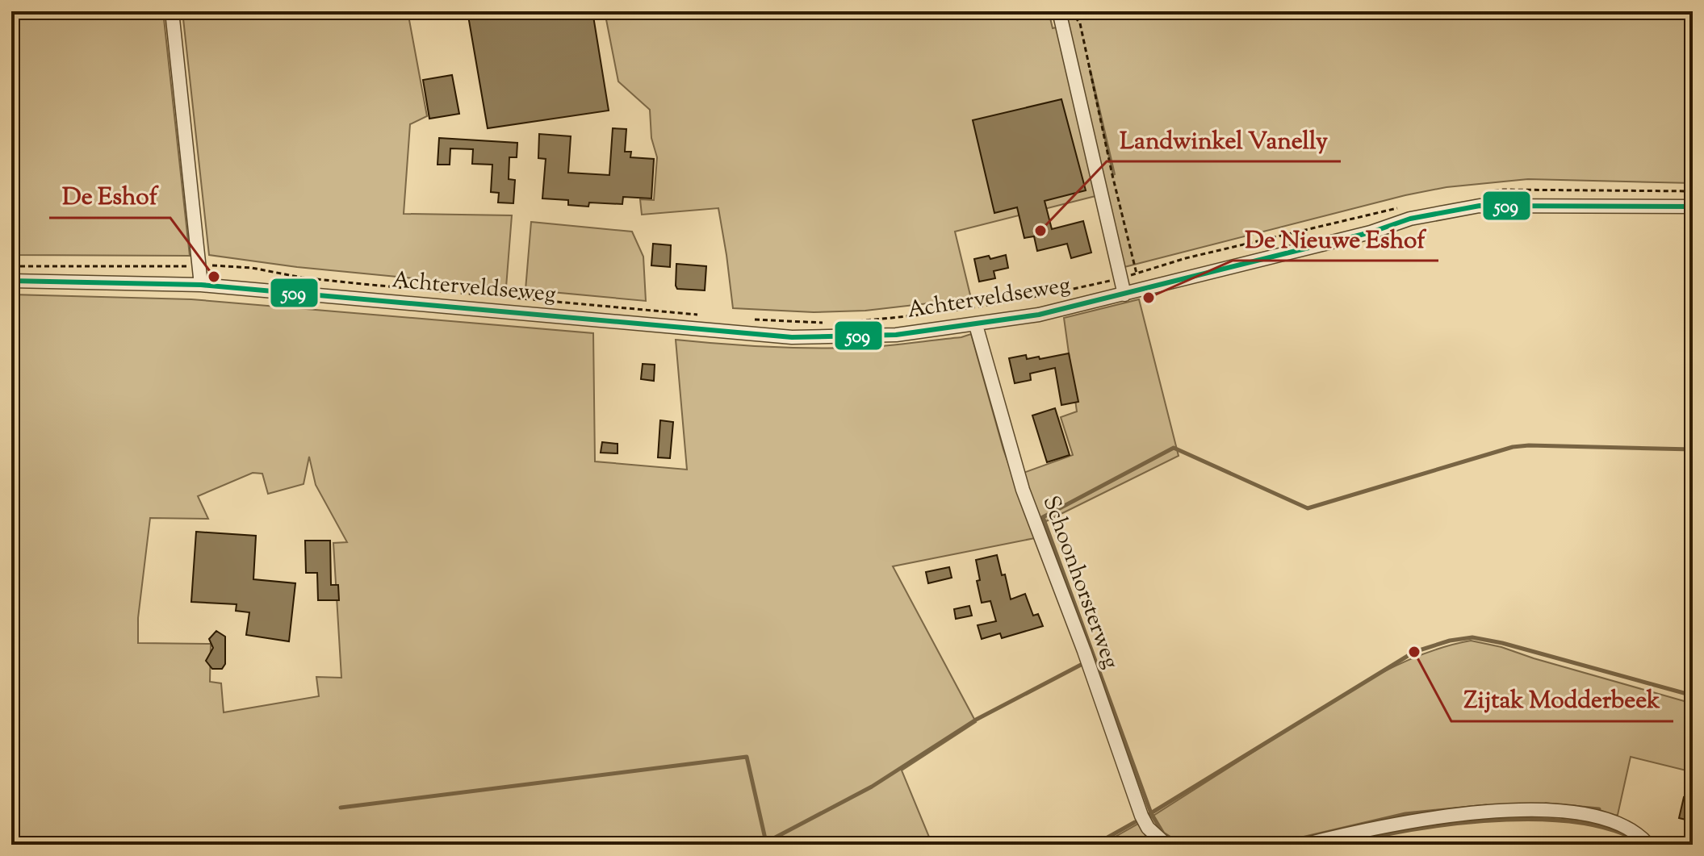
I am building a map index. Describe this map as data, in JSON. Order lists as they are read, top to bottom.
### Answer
{
  "streets": {
    "street": ["Achterveldseweg", "Schoonhorsterweg"]
  },
  "crossings": [
    ["Achterveldseweg", "Schoonhorsterweg"]
  ],
  "places": [
    "Landwinkel Vanelly",
    "De Eshof",
    "De Nieuwe Eshof",
    "Zijtak Modderbeek"
  ],
  "lines": ["transit line 509"]
}
